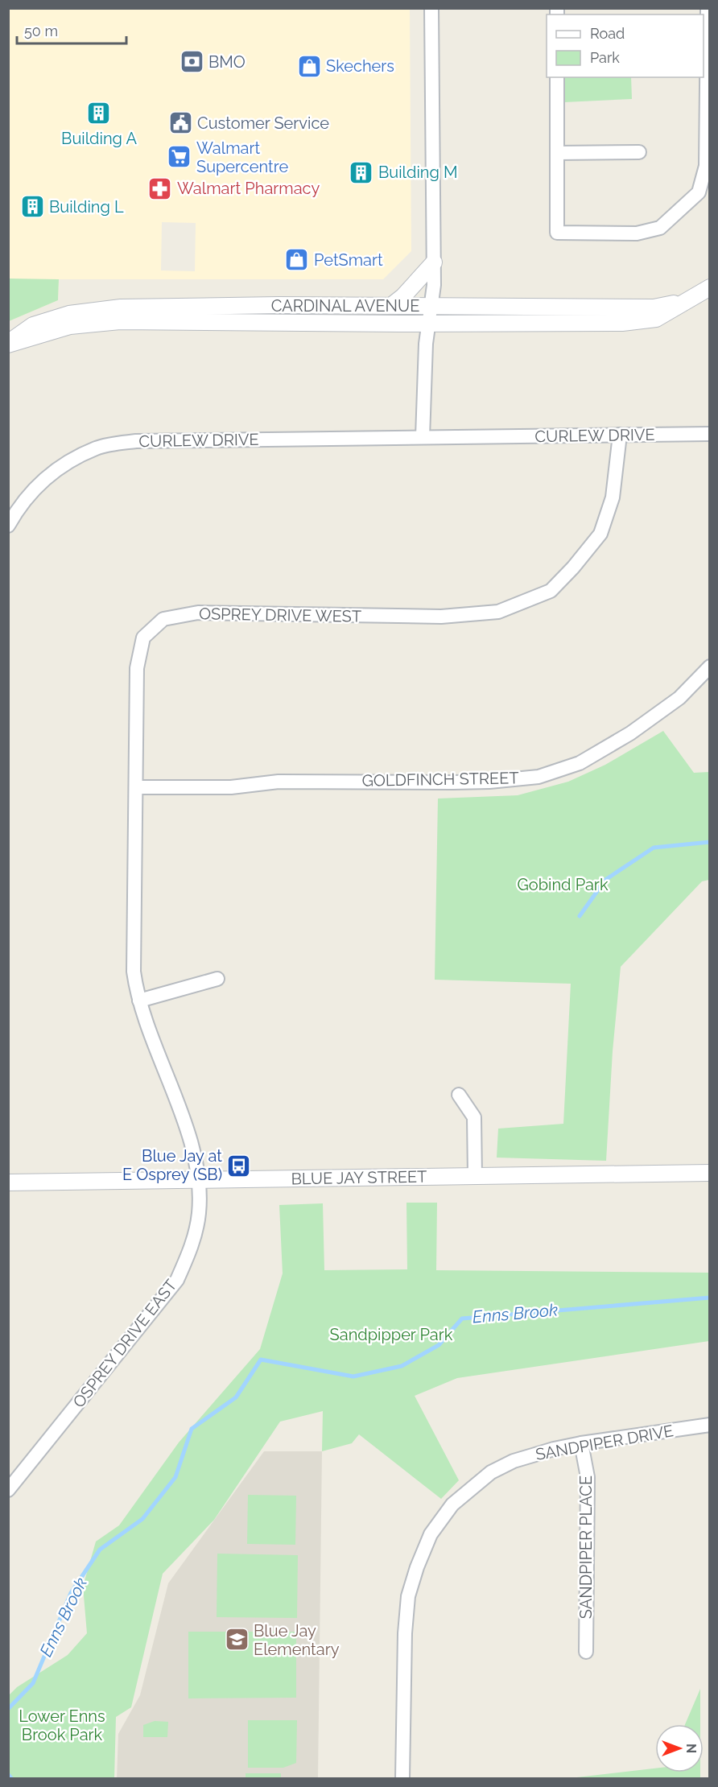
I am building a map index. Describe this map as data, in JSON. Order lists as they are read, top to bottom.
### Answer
{
  "streets": {
    "street": [
      "CARDINAL AVENUE",
      "CURLEW DRIVE",
      "OSPREY DRIVE WEST",
      "GOLDFINCH STREET",
      "BLUE JAY STREET",
      "OSPREY DRIVE EAST",
      "SANDPIPER DRIVE",
      "SANDPIPER PLACE"
    ]
  },
  "crossings": [
    ["CURLEW DRIVE", "OSPREY DRIVE WEST"],
    ["OSPREY DRIVE WEST", "GOLDFINCH STREET"],
    ["OSPREY DRIVE WEST", "BLUE JAY STREET"],
    ["OSPREY DRIVE WEST", "OSPREY DRIVE EAST"],
    ["BLUE JAY STREET", "OSPREY DRIVE EAST"],
    ["SANDPIPER DRIVE", "SANDPIPER PLACE"]
  ],
  "water": ["Enns Brook"],
  "parks": ["Gobind Park", "Sandpipper Park", "Lower Enns Brook Park"],
  "places": {
    "bank": ["BMO"],
    "shop": ["Skechers", "PetSmart"],
    "building": ["Building A", "Building M", "Building L"],
    "public building": ["Customer Service"],
    "supermarket": ["Walmart Supercentre"],
    "pharmacy": ["Walmart Pharmacy"],
    "bus stop": ["Blue Jay at E Osprey (SB)"],
    "school or university": ["Blue Jay Elementary"]
  },
  "legend": ["Road", "Park"],
  "scale_bar": "50 m",
  "north": "right"
}
